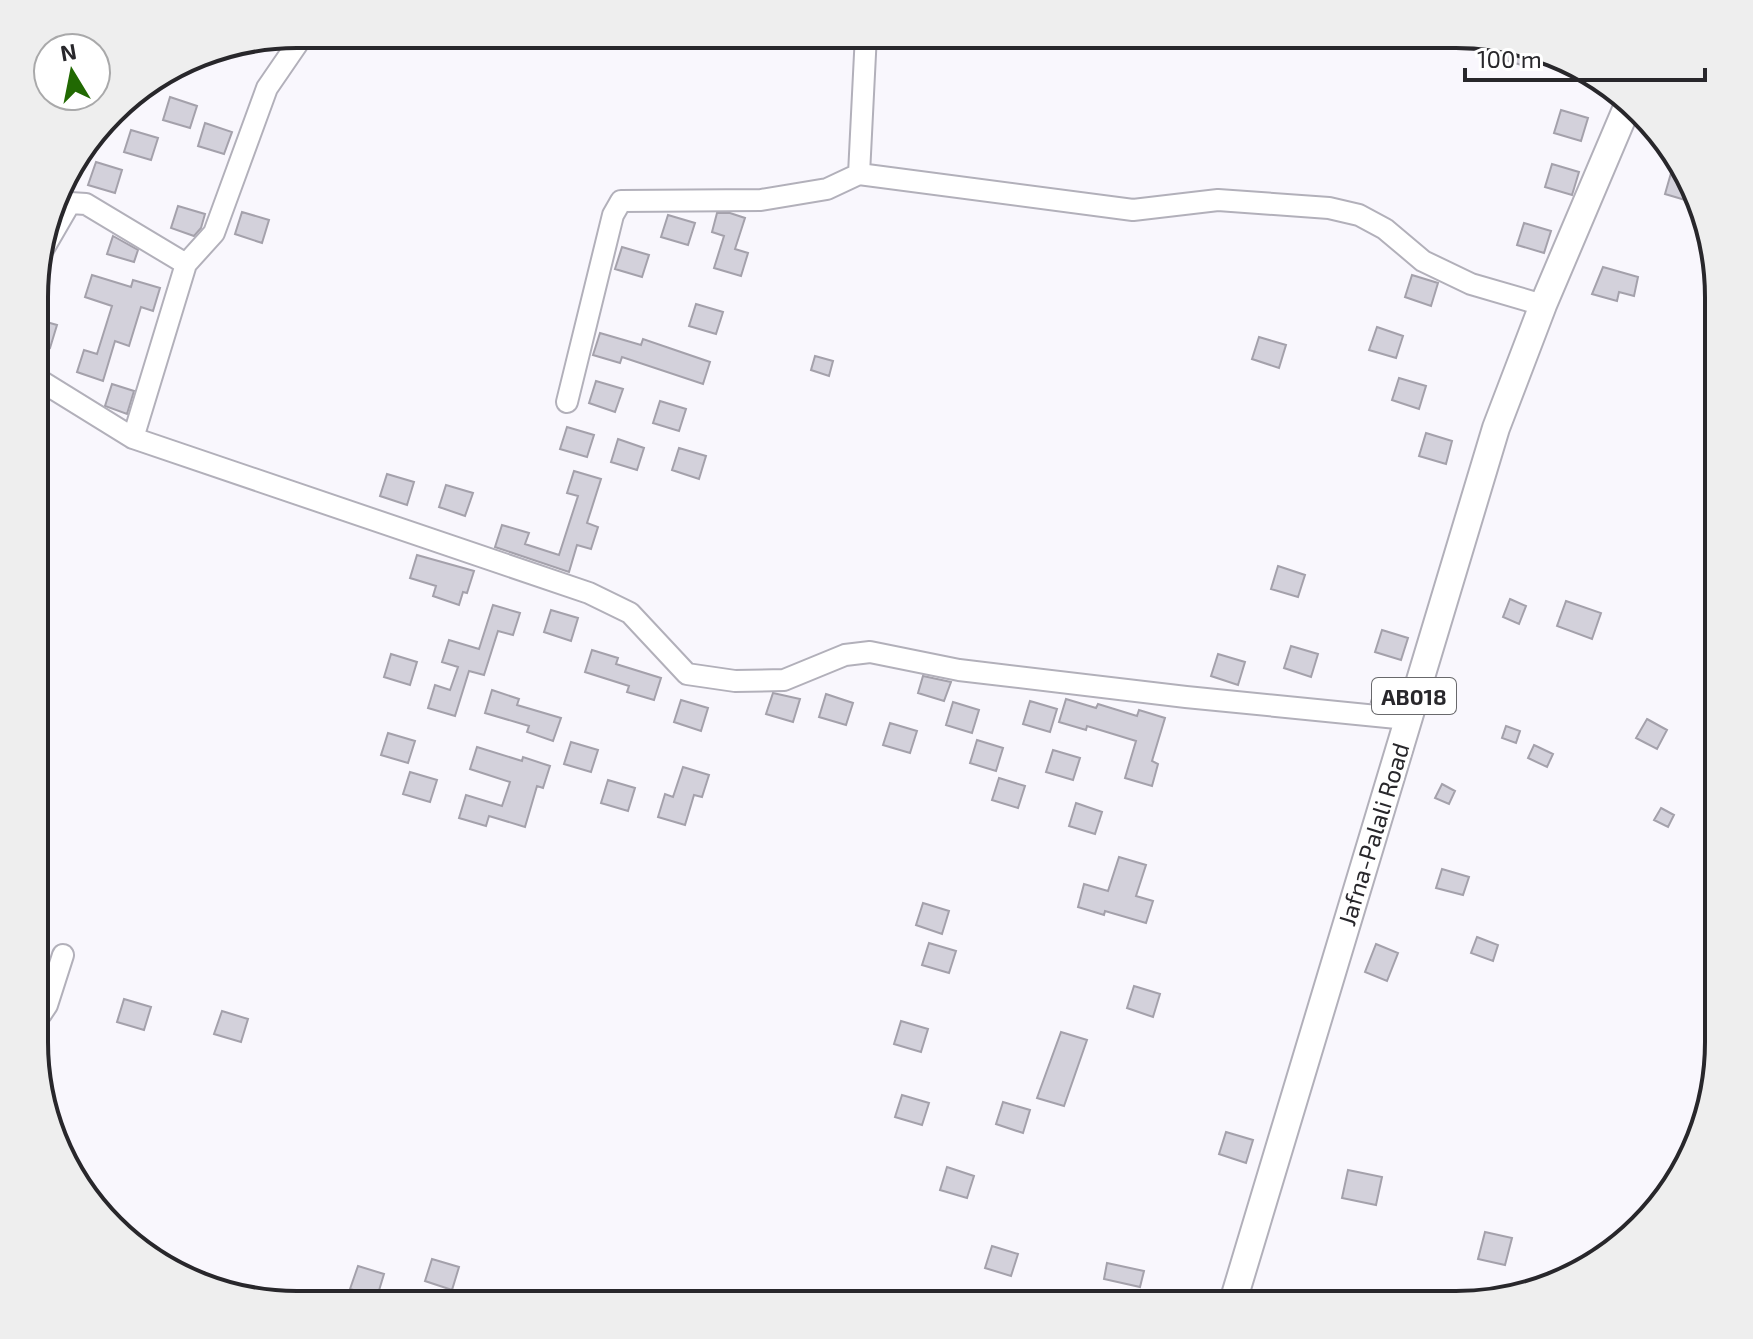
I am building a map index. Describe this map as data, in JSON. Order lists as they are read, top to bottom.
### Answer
{
  "streets": {
    "main road": ["AB018", "Jafna-Palali Road"]
  },
  "scale_bar": "100 m",
  "north": "top"
}
